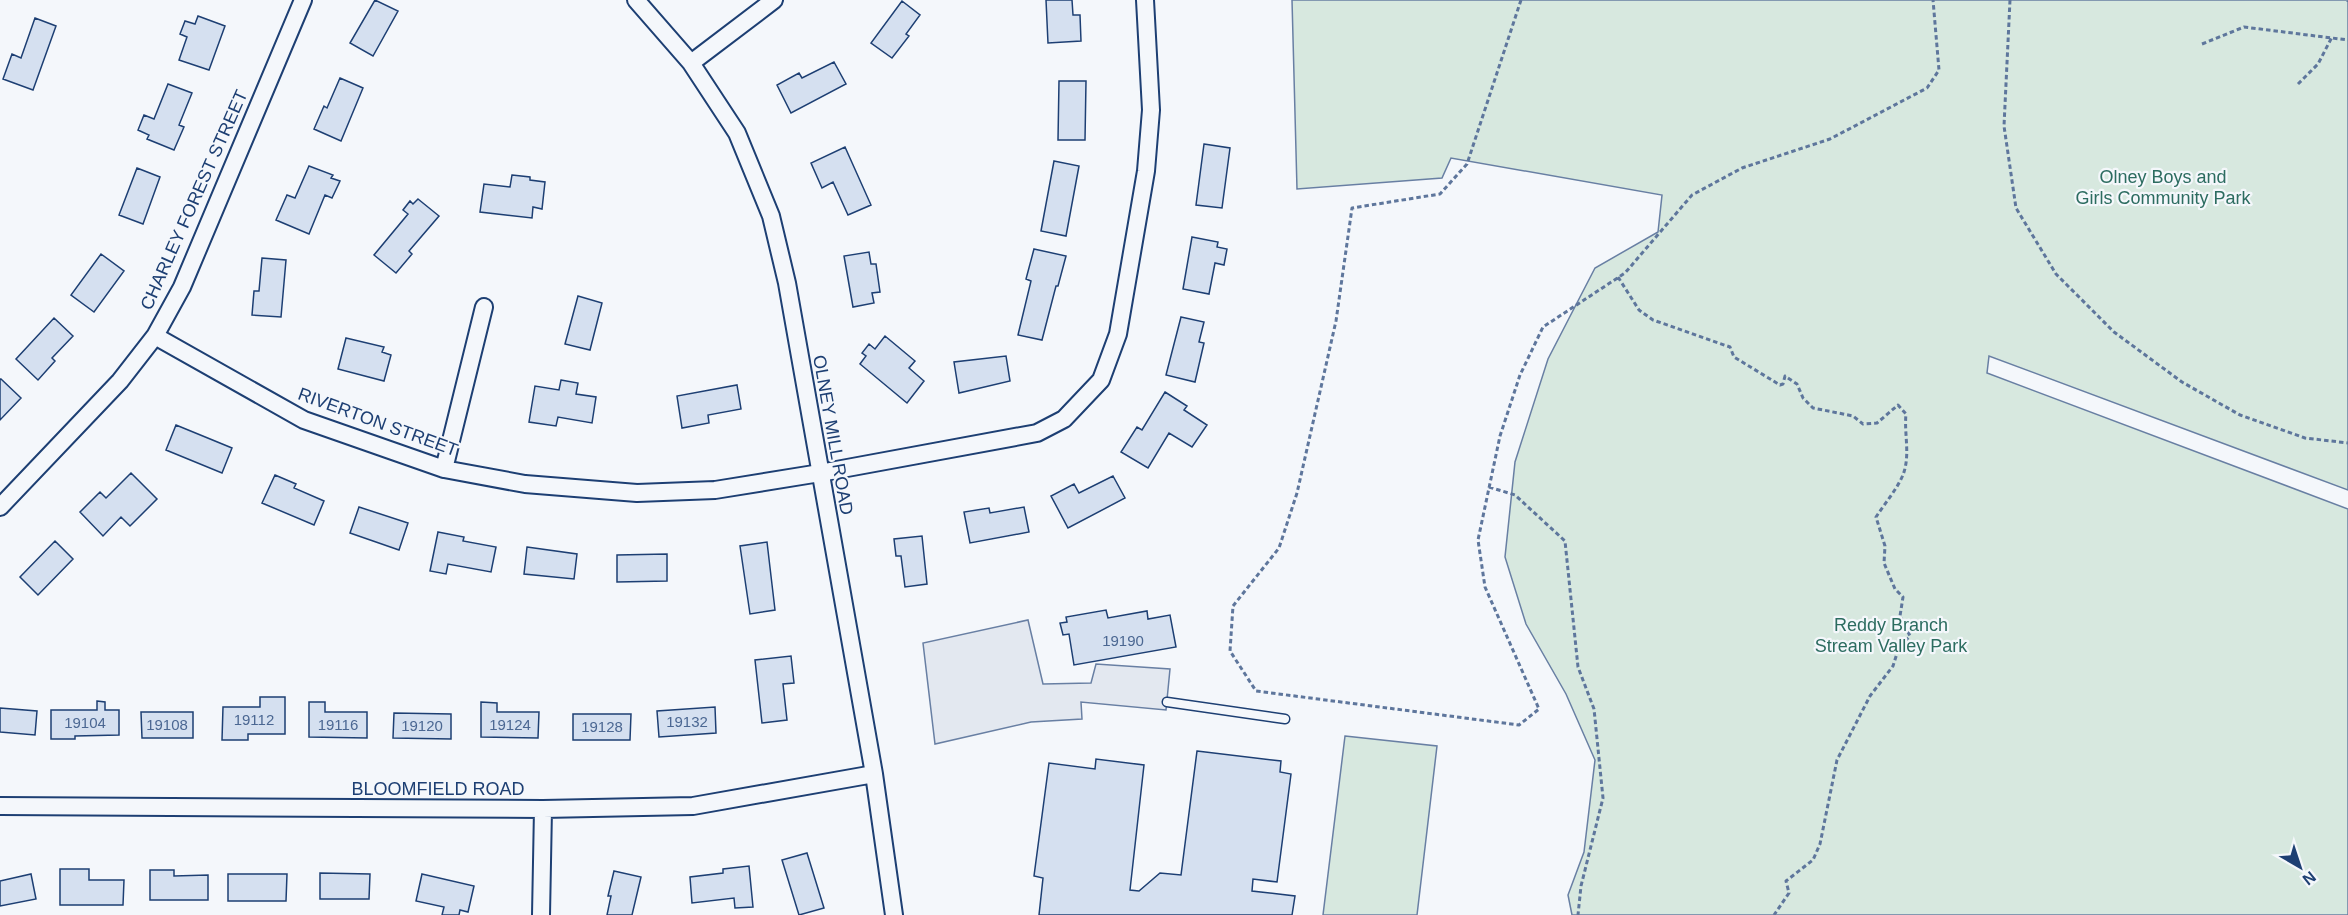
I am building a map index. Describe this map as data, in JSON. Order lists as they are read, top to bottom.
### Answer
{
  "streets": {
    "street": [
      "CHARLEY FOREST STREET",
      "RIVERTON STREET",
      "OLNEY MILL ROAD",
      "BLOOMFIELD ROAD"
    ]
  },
  "crossings": [
    ["CHARLEY FOREST STREET", "RIVERTON STREET"],
    ["RIVERTON STREET", "OLNEY MILL ROAD"],
    ["OLNEY MILL ROAD", "BLOOMFIELD ROAD"]
  ],
  "parks": ["Olney Boys and Girls Community Park", "Reddy Branch Stream Valley Park"],
  "house_numbers": [
    "19190",
    "19112",
    "19132",
    "19104",
    "19108",
    "19116",
    "19124",
    "19120",
    "19128"
  ],
  "north": "bottom right"
}
